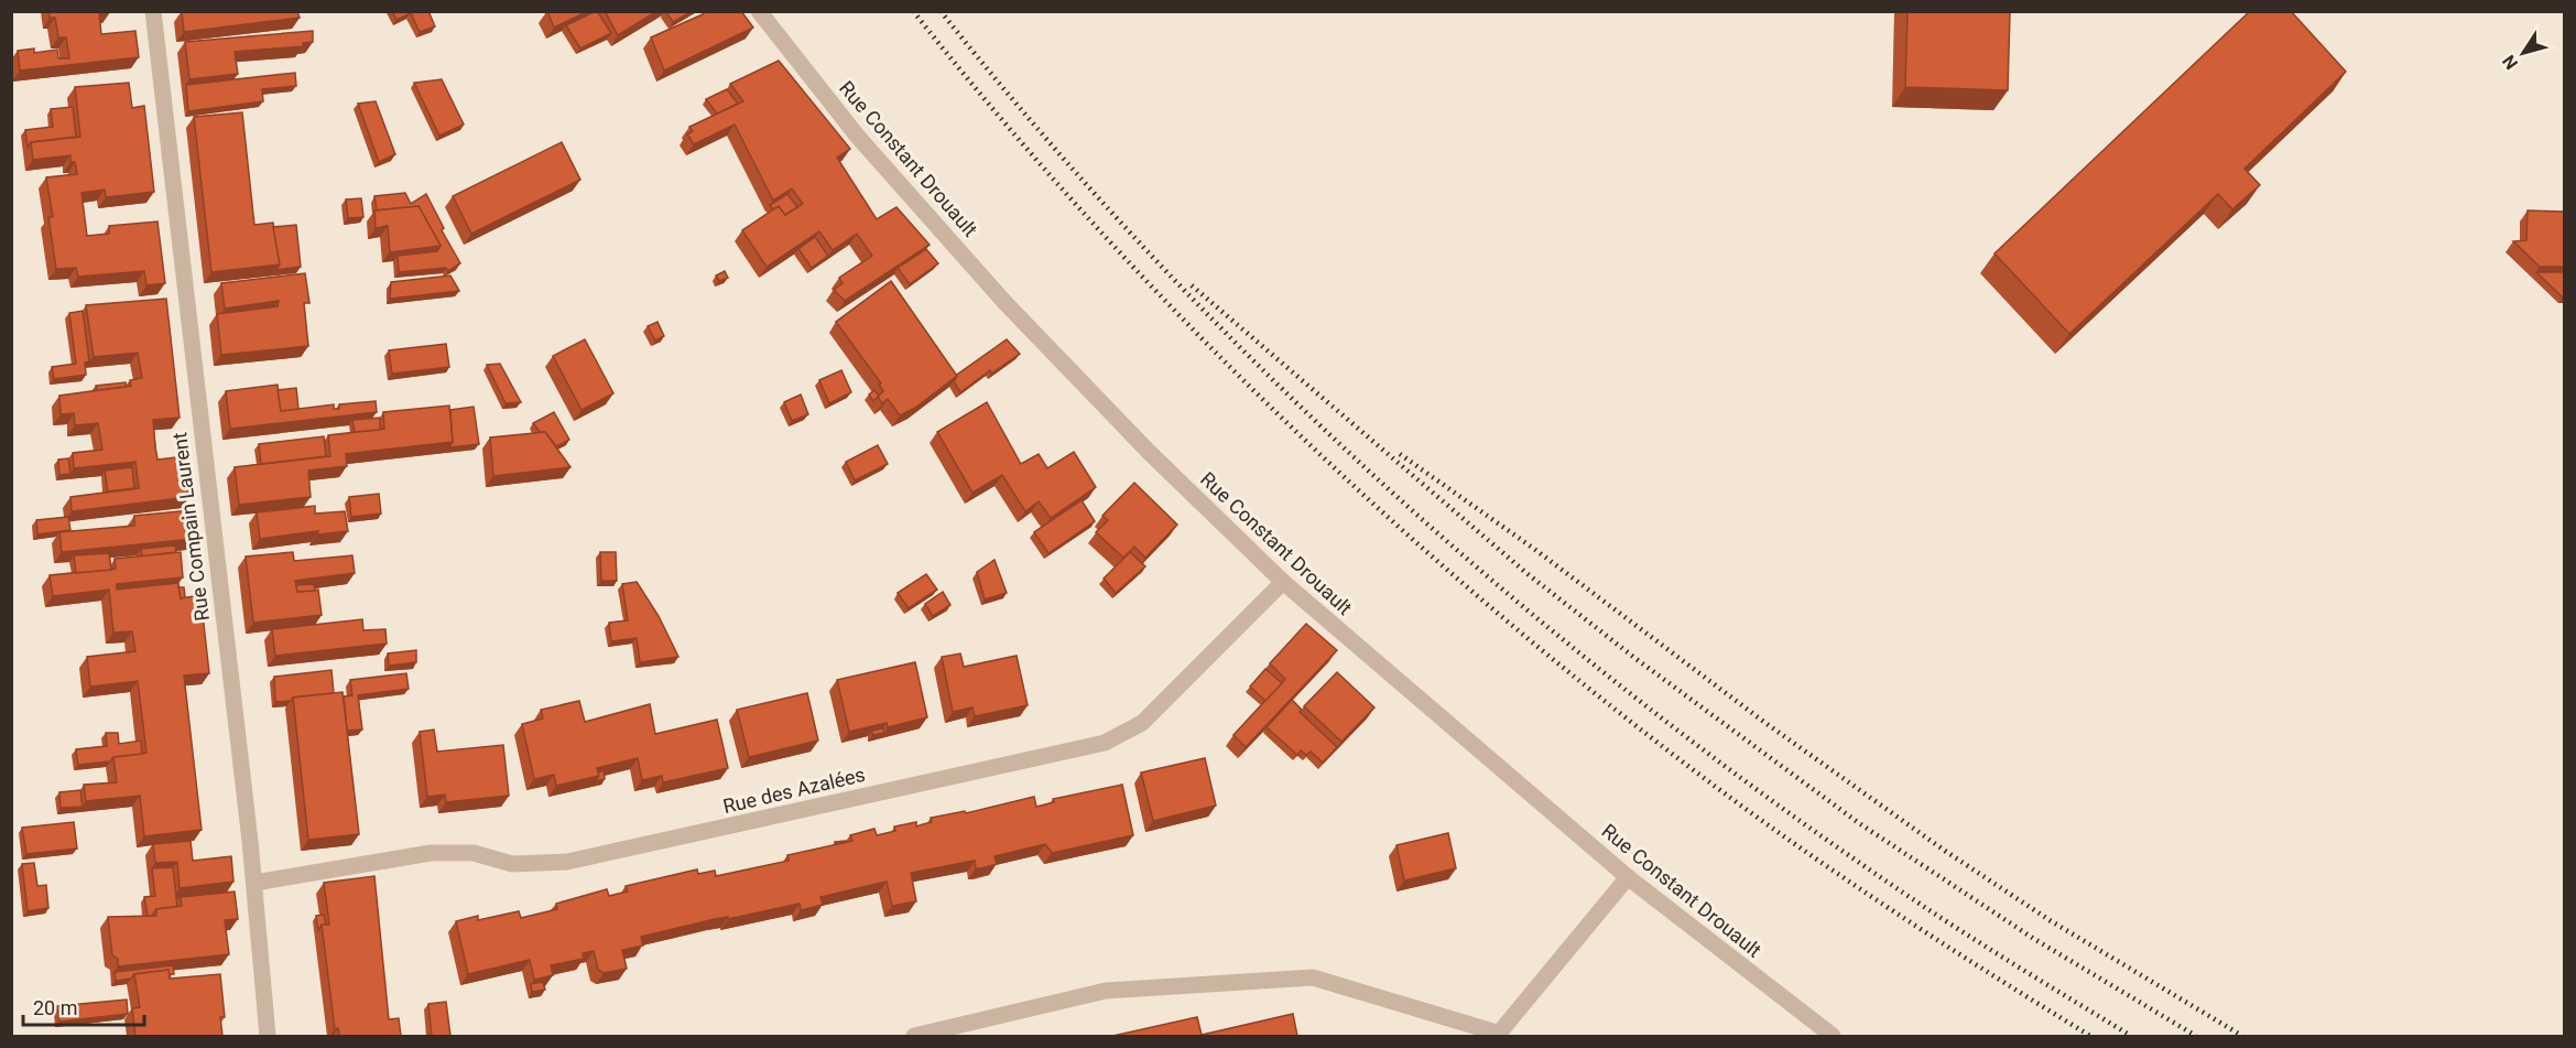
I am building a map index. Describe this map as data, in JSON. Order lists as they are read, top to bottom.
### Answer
{
  "streets": {
    "street": ["Rue Constant Drouault", "Rue Compain Laurent", "Rue des Azalées"]
  },
  "crossings": [
    ["Rue Constant Drouault", "Rue des Azalées"],
    ["Rue Compain Laurent", "Rue des Azalées"]
  ],
  "scale_bar": "20 m",
  "north": "bottom left"
}
